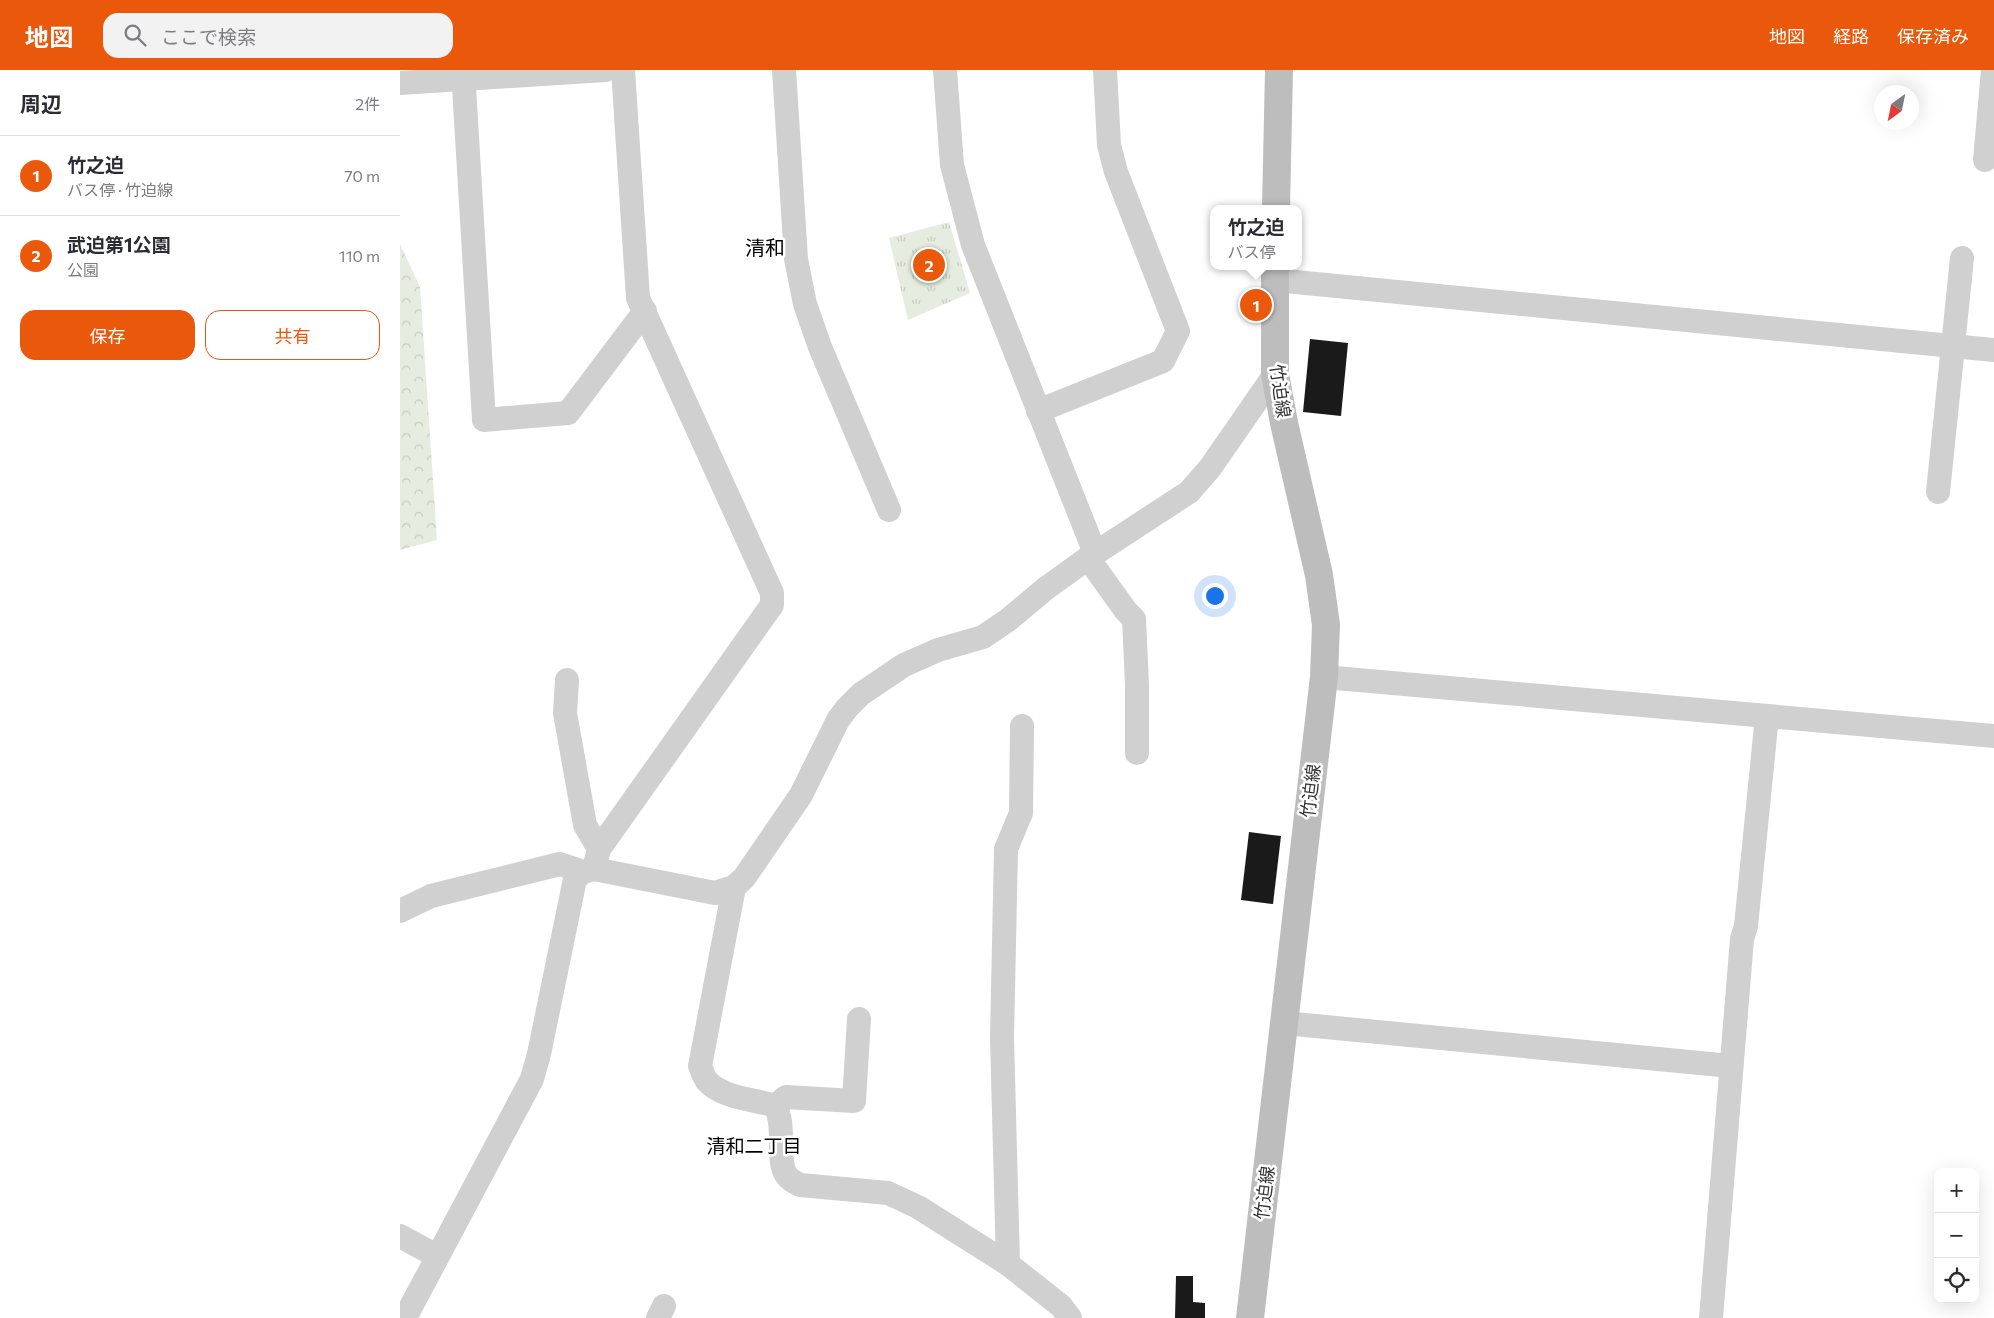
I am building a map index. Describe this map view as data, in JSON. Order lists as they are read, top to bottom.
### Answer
{
  "streets": {
    "street": ["竹迫線"]
  },
  "districts": ["清和", "清和二丁目"],
  "north": "bottom left",
  "page": {
    "header": "地図",
    "search": "ここで検索",
    "nav": ["地図", "経路", "保存済み"],
    "heading": ["周辺", "2件"],
    "list": [
      {
        "mark": "1",
        "name": "竹之迫",
        "note": "バス停 · 竹迫線",
        "value": "70 m"
      },
      {
        "mark": "2",
        "name": "武迫第1公園",
        "note": "公園",
        "value": "110 m"
      }
    ],
    "popup": ["竹之迫", "バス停"],
    "pins": ["2", "1"],
    "buttons": ["保存", "共有"],
    "map_buttons": ["+", "−"]
  }
}
